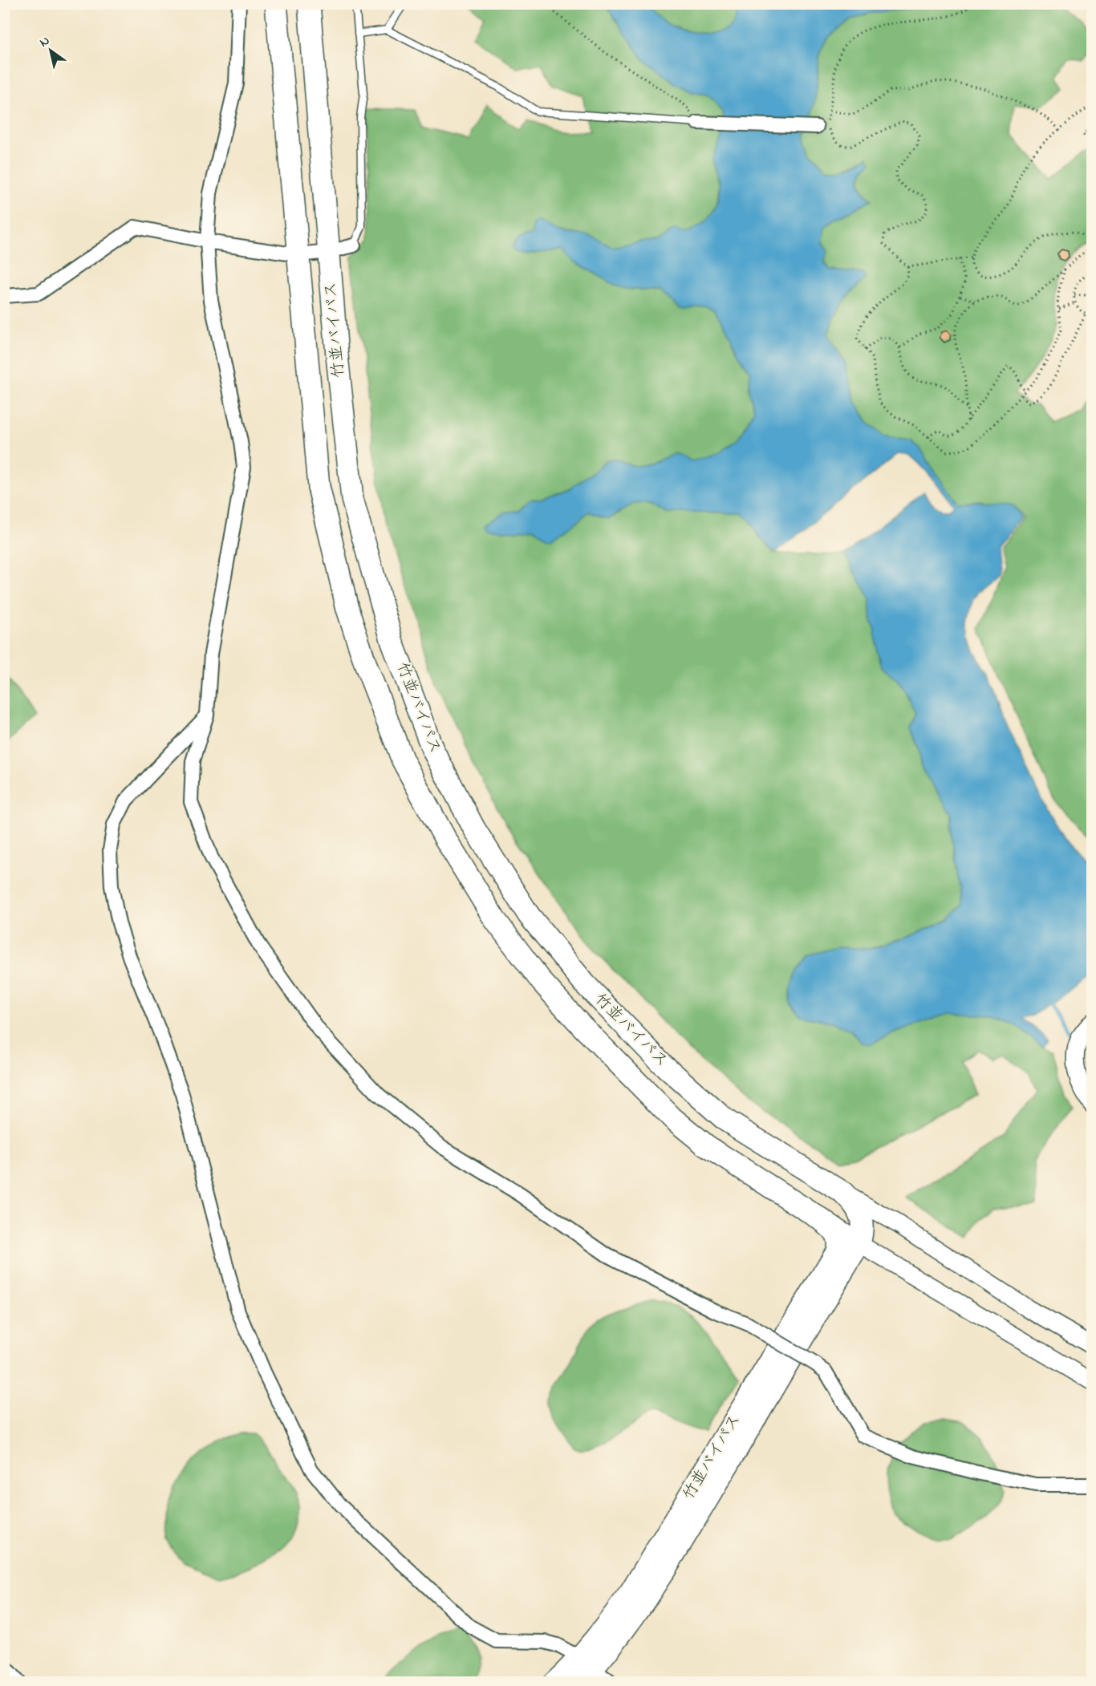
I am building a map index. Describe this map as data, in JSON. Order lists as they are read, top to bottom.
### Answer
{
  "streets": {
    "highway": ["竹並バイパス"]
  },
  "north": "top left"
}
